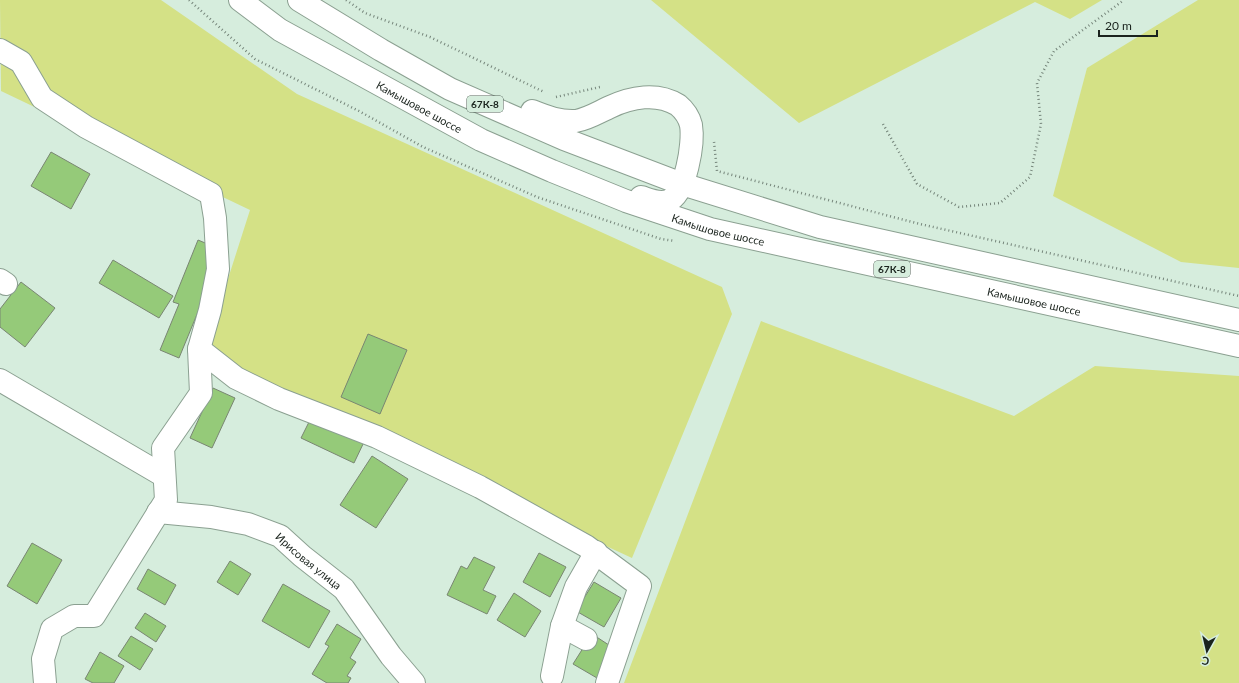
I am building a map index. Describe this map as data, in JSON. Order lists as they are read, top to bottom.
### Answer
{
  "streets": {
    "main road": ["67К-8", "Камышовое шоссе", "Ирисовая улица"]
  },
  "scale_bar": "20 m",
  "north": "bottom"
}
